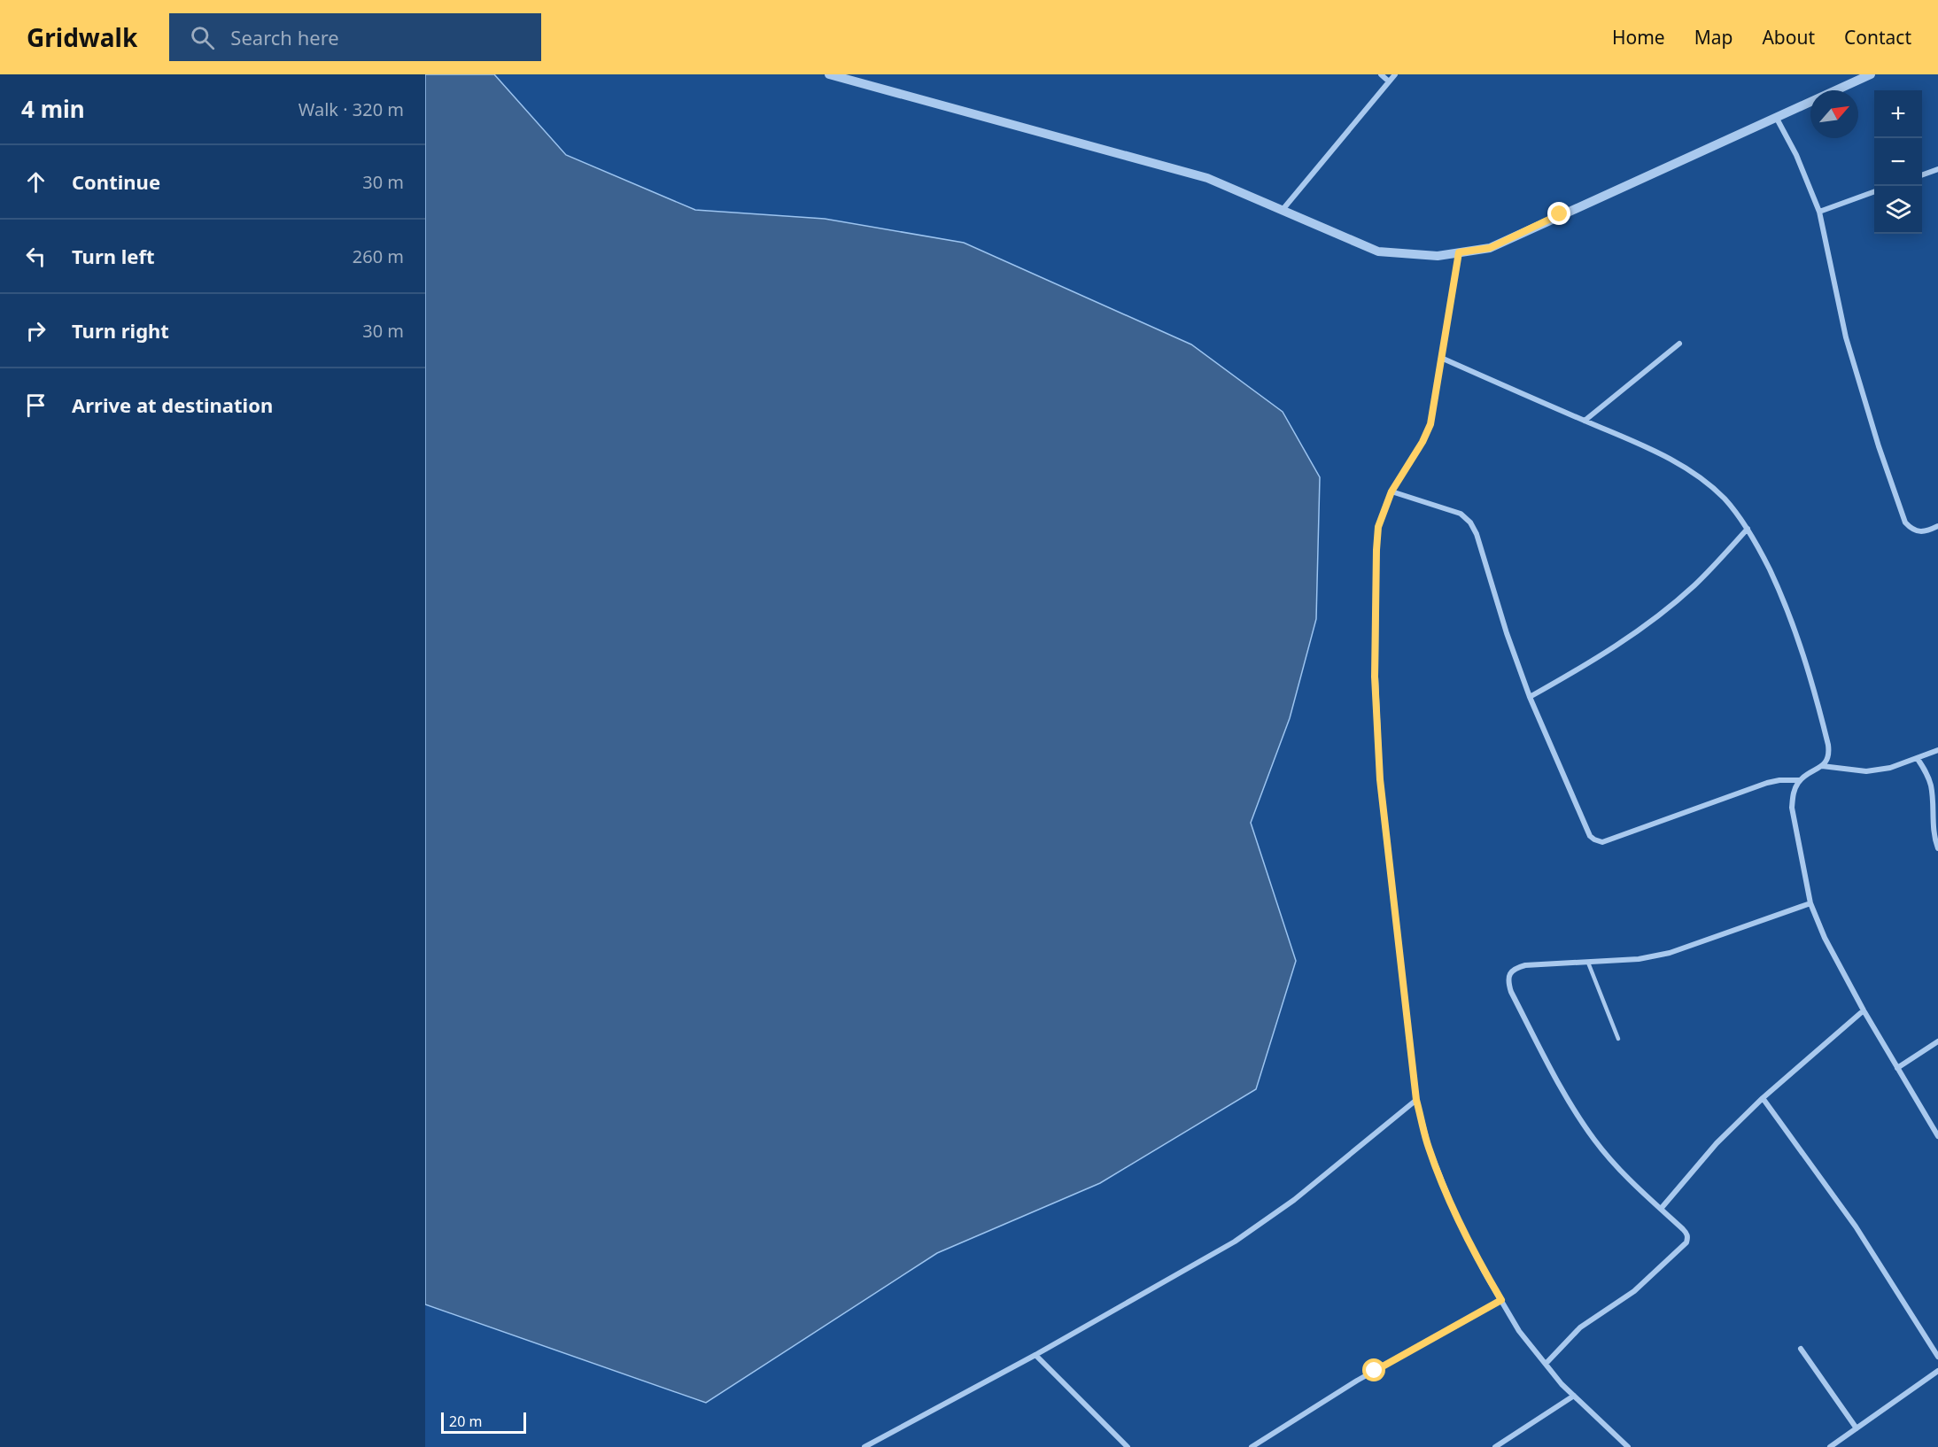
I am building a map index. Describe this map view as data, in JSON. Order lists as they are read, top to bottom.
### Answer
{
  "scale_bar": "20 m",
  "north": "top right",
  "page": {
    "header": "Gridwalk",
    "search": "Search here",
    "nav": [
      "Home",
      "Map",
      "About",
      "Contact"
    ],
    "heading": ["4 min", "Walk · 320 m"],
    "map_buttons": ["+", "−"],
    "list": [
      ["Continue", "30 m"],
      ["Turn left", "260 m"],
      ["Turn right", "30 m"],
      "Arrive at destination"
    ],
    "scale": "20 m"
  }
}
